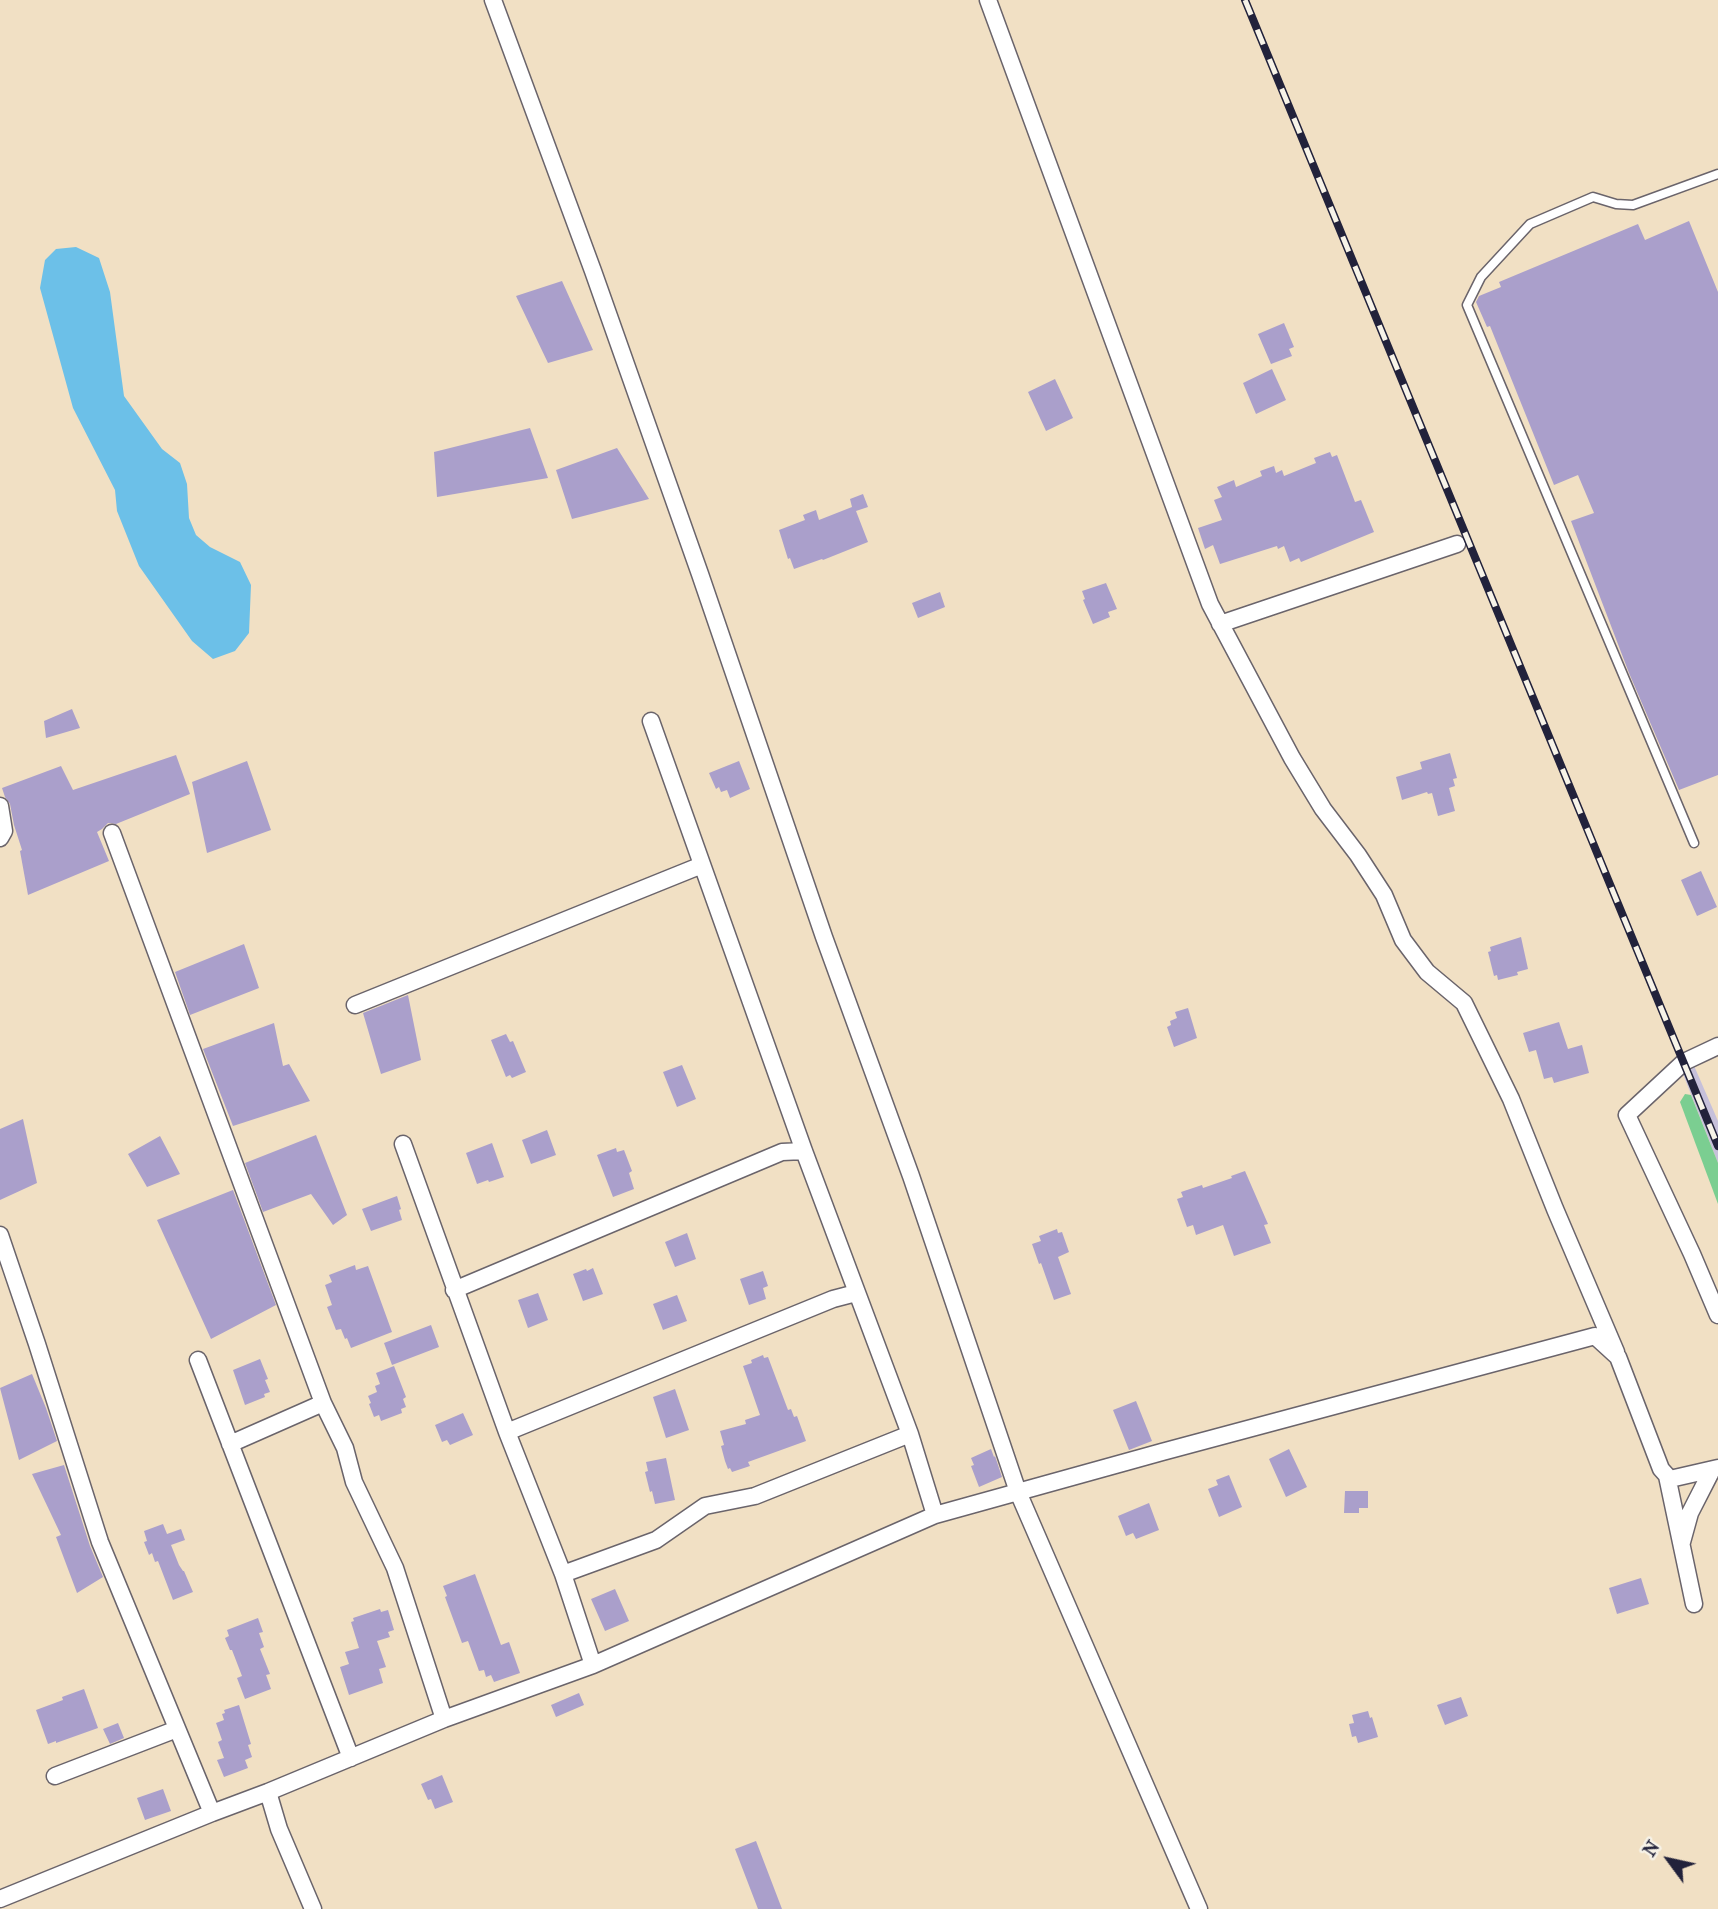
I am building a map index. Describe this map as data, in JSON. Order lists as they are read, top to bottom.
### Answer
{
  "north": "top left"
}
